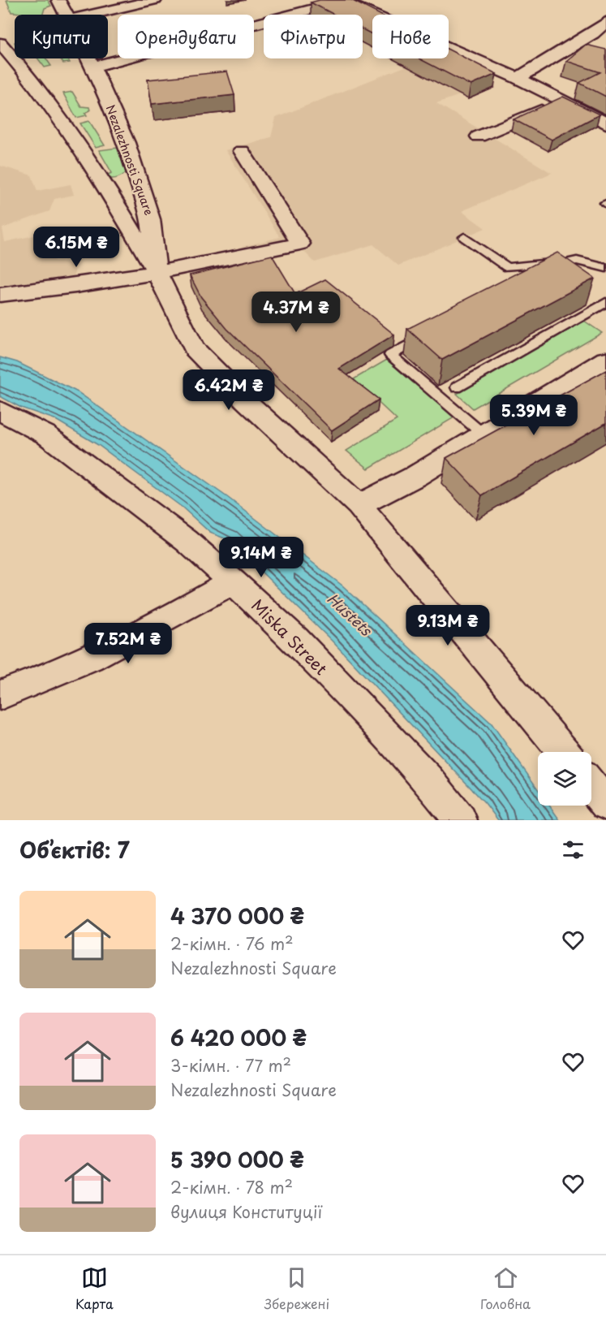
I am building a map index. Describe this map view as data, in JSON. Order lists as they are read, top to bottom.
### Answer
{
  "streets": {
    "street": ["Nezalezhnosti Square", "Miska Street"]
  },
  "water": ["Hustets"],
  "page": {
    "chip": [
      "Купити",
      "Орендувати",
      "Фільтри",
      "Нове"
    ],
    "price": [
      "6.15M ₴",
      "4.37M ₴",
      "6.42M ₴",
      "5.39M ₴",
      "9.14M ₴",
      "9.13M ₴",
      "7.52M ₴"
    ],
    "heading": "Об’єктів: 7",
    "list": [
      {
        "name": "4 370 000 ₴",
        "note": "2-кімн. · 76 m² · Nezalezhnosti Square"
      },
      {
        "name": "6 420 000 ₴",
        "note": "3-кімн. · 77 m² · Nezalezhnosti Square"
      },
      {
        "name": "5 390 000 ₴",
        "note": "2-кімн. · 78 m² · вулиця Конституції"
      }
    ],
    "tabs": ["Карта", "Збережені", "Головна"]
  }
}
